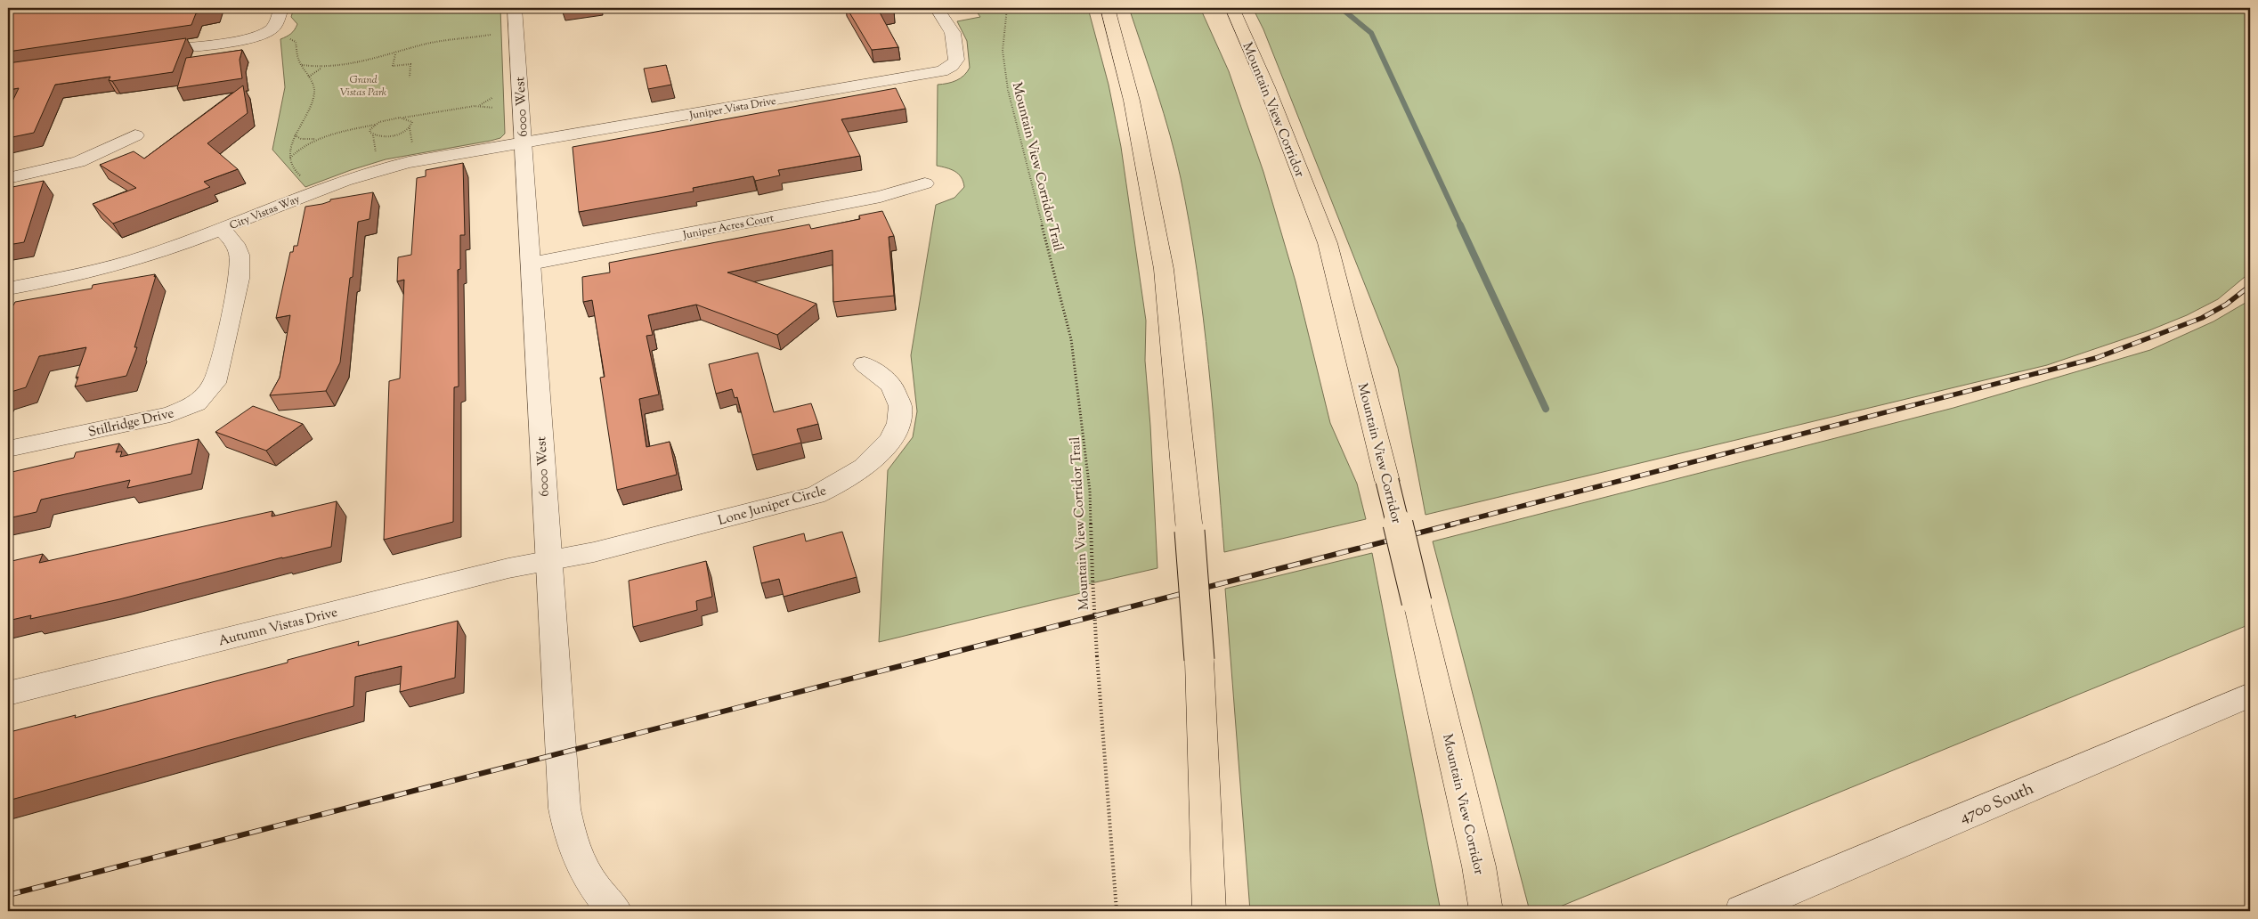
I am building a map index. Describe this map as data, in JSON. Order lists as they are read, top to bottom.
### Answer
{
  "streets": {
    "highway": ["Mountain View Corridor"],
    "street": [
      "6000 West",
      "Juniper Vista Drive",
      "City Vistas Way",
      "Juniper Acres Court",
      "Stillridge Drive",
      "Lone Juniper Circle",
      "Autumn Vistas Drive",
      "4700 South"
    ],
    "path": ["Mountain View Corridor Trail"]
  },
  "crossings": [
    ["6000 West", "Juniper Vista Drive"],
    ["6000 West", "City Vistas Way"],
    ["6000 West", "Juniper Acres Court"],
    ["6000 West", "Lone Juniper Circle"],
    ["6000 West", "Autumn Vistas Drive"],
    ["Juniper Vista Drive", "City Vistas Way"],
    ["City Vistas Way", "Stillridge Drive"],
    ["Lone Juniper Circle", "Autumn Vistas Drive"]
  ],
  "parks": ["Grand Vistas Park"]
}
